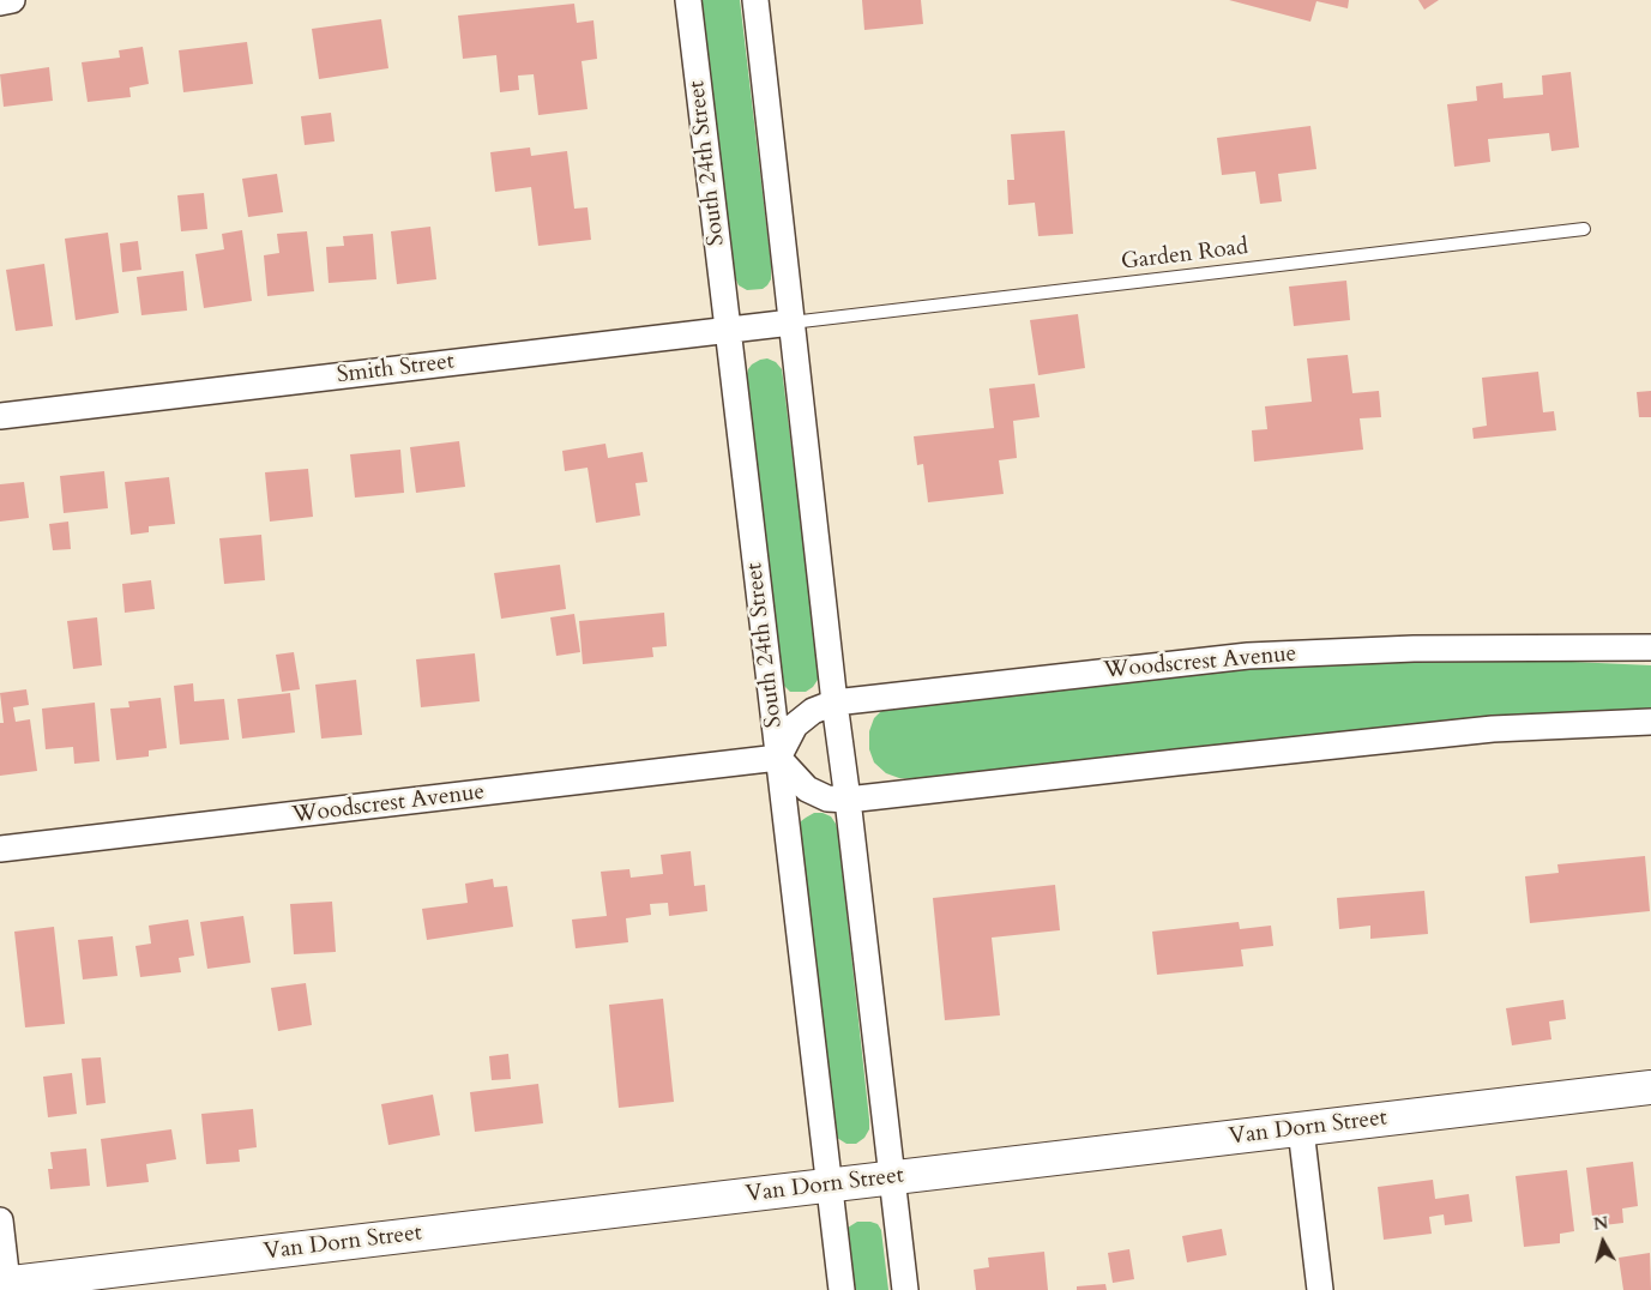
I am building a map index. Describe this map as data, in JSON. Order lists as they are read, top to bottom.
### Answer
{
  "streets": {
    "main road": ["Van Dorn Street"],
    "street": ["South 24th Street", "Smith Street", "Woodscrest Avenue"],
    "lane": ["Garden Road"]
  },
  "crossings": [
    ["South 24th Street", "Smith Street"],
    ["South 24th Street", "Woodscrest Avenue"],
    ["South 24th Street", "Van Dorn Street"],
    ["Garden Road", "Smith Street"]
  ],
  "north": "top"
}
